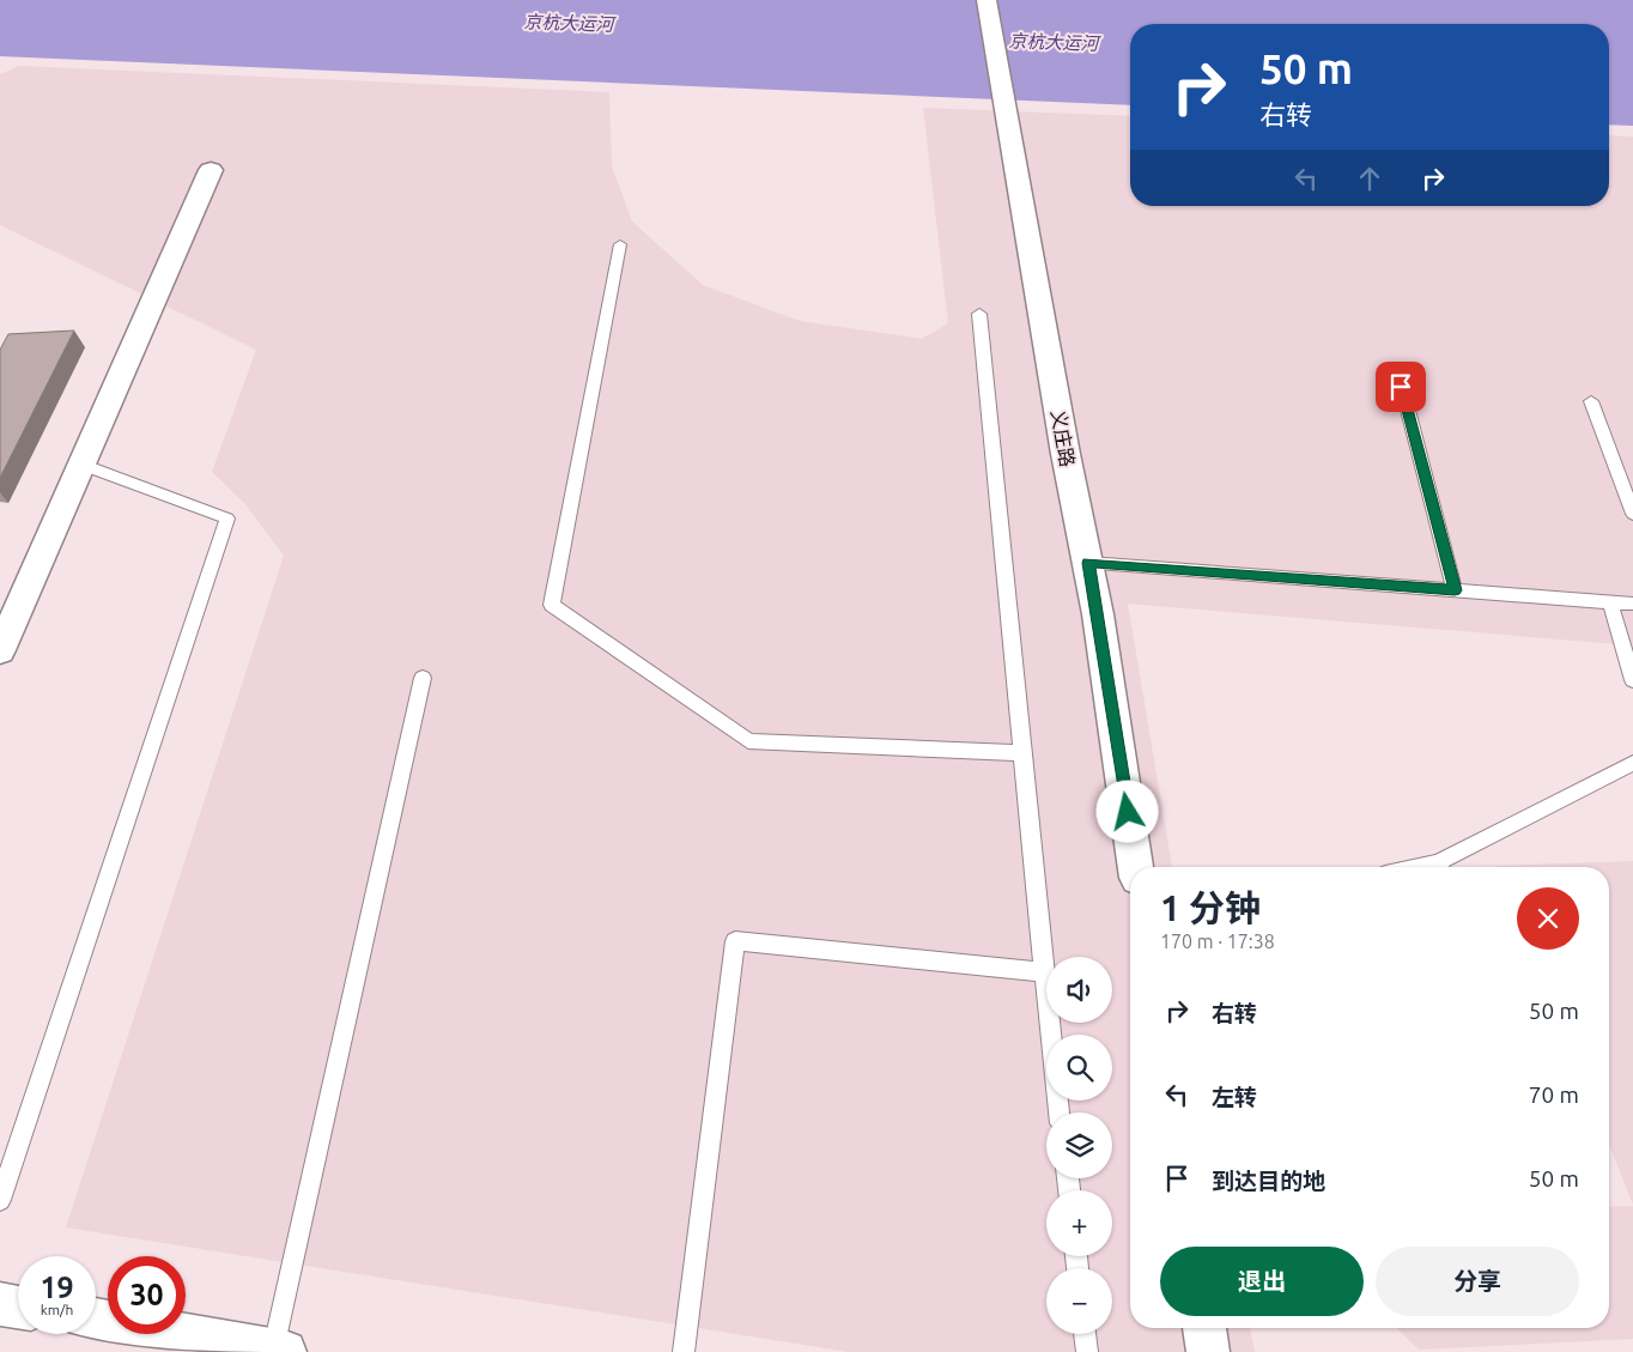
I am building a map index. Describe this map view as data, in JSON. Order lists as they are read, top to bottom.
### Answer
{
  "streets": {
    "street": ["义庄路"]
  },
  "water": ["京杭大运河"],
  "page": {
    "turn": ["50 m", "右转"],
    "heading": ["1 分钟", "170 m · 17:38"],
    "map_buttons": ["+", "−"],
    "list": [
      {
        "name": "右转",
        "value": "50 m"
      },
      {
        "name": "左转",
        "value": "70 m"
      },
      {
        "name": "到达目的地",
        "value": "50 m"
      }
    ],
    "buttons": ["退出", "分享"],
    "speed": "19 km/h",
    "limit": "30"
  }
}
